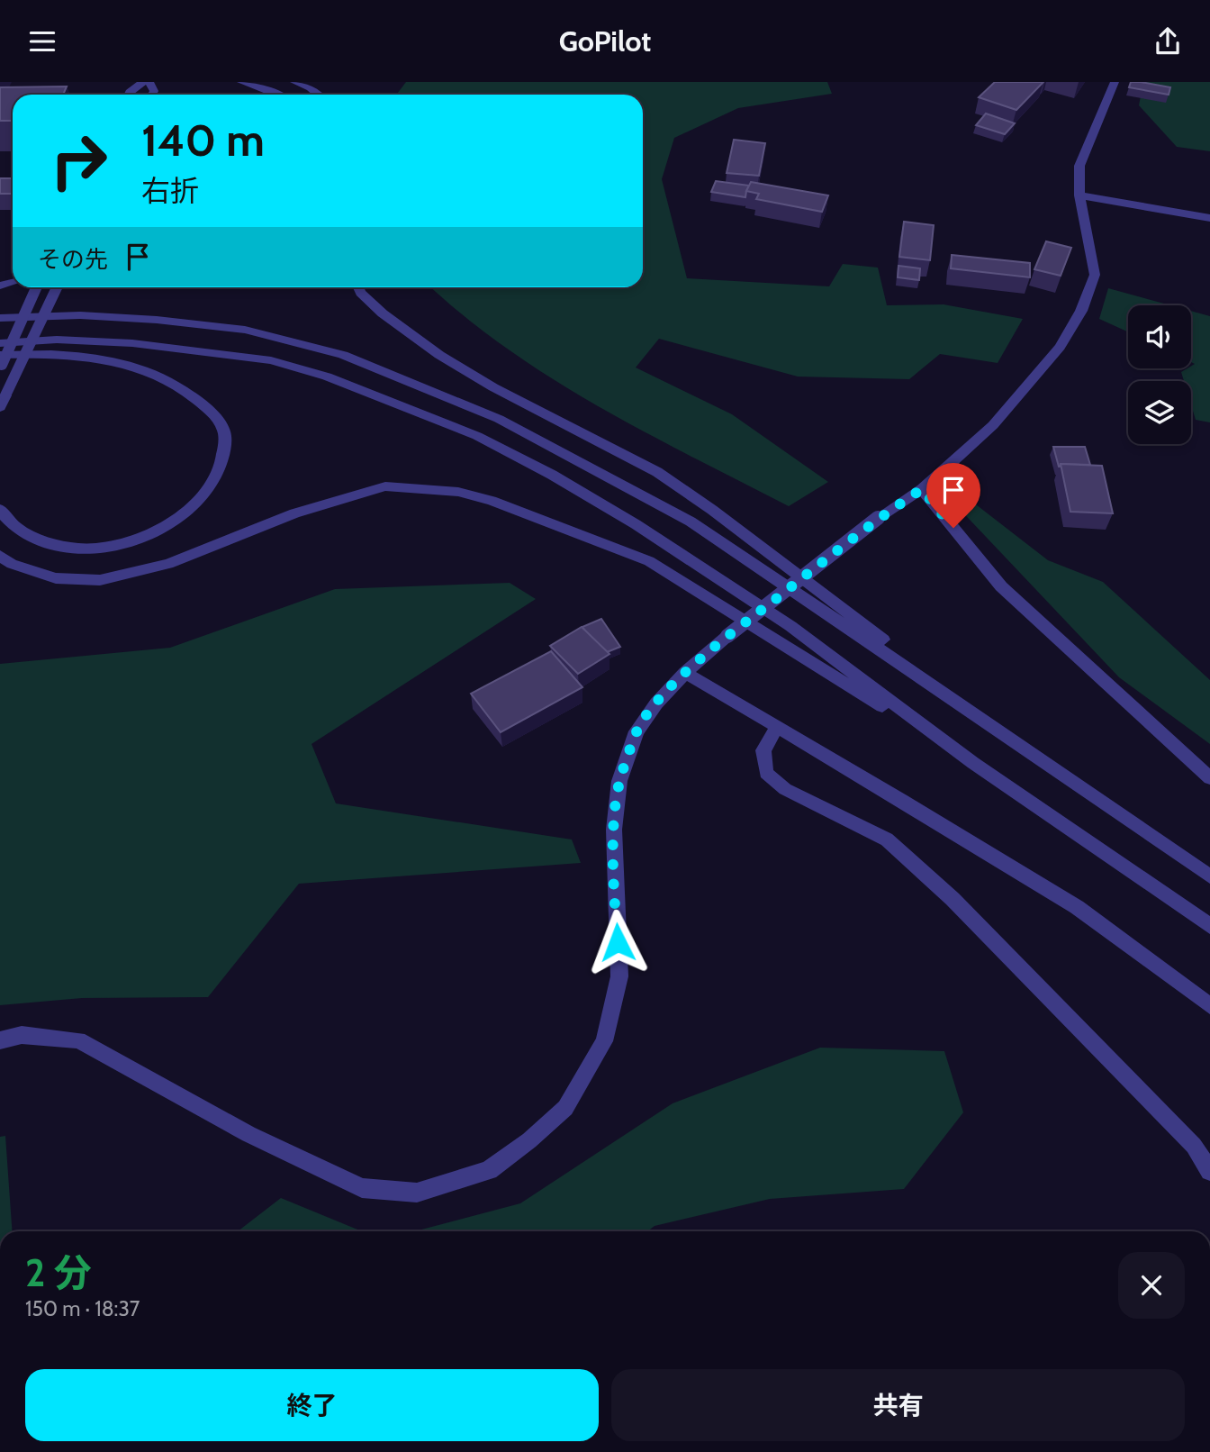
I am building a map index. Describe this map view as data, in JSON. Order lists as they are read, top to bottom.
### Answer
{
  "page": {
    "header": "GoPilot",
    "turn": ["140 m", "右折"],
    "then": "その先",
    "heading": ["2 分", "150 m · 18:37"],
    "buttons": ["終了", "共有"]
  }
}
